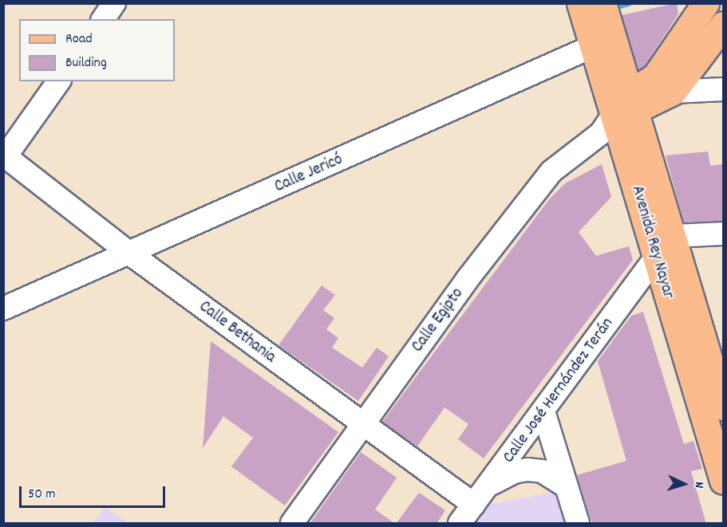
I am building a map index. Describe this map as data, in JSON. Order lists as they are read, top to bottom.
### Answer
{
  "streets": {
    "main road": ["Avenida Rey Nayar"],
    "street": [
      "Calle Jericó",
      "Calle Egipto",
      "Calle Bethania",
      "Calle José Hernández Terán"
    ]
  },
  "crossings": [
    ["Calle Jericó", "Avenida Rey Nayar"],
    ["Calle Jericó", "Calle Bethania"],
    ["Avenida Rey Nayar", "Calle Egipto"],
    ["Avenida Rey Nayar", "Calle José Hernández Terán"],
    ["Calle Egipto", "Calle Bethania"],
    ["Calle Bethania", "Calle José Hernández Terán"]
  ],
  "legend": ["Road", "Building"],
  "scale_bar": "50 m",
  "north": "right"
}
